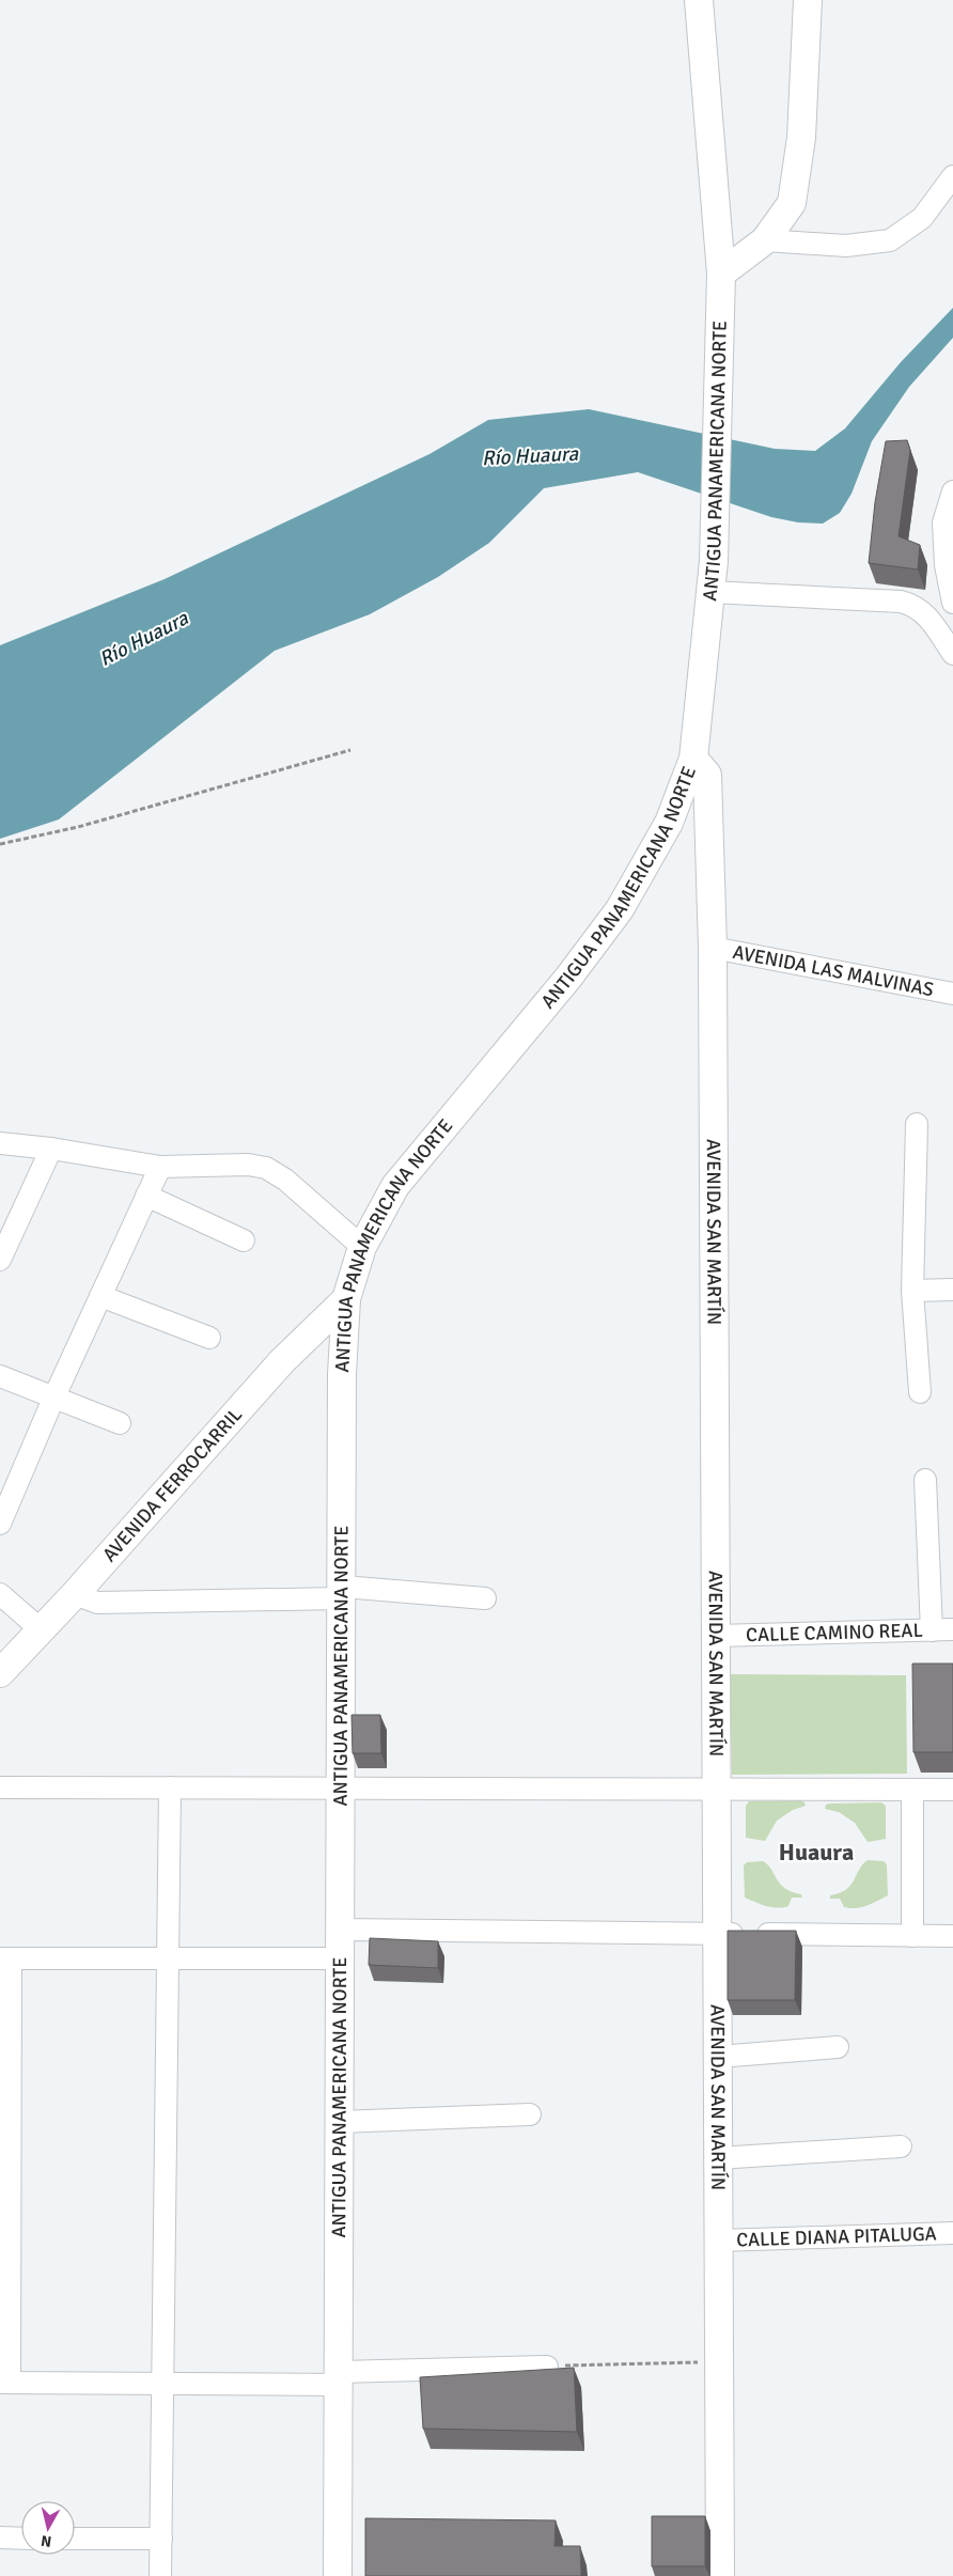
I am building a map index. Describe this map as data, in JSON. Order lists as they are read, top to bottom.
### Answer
{
  "streets": {
    "main road": ["ANTIGUA PANAMERICANA NORTE", "AVENIDA SAN MARTÍN", "AVENIDA FERROCARRIL"],
    "street": ["AVENIDA LAS MALVINAS", "CALLE CAMINO REAL", "CALLE DIANA PITALUGA"]
  },
  "crossings": [
    ["ANTIGUA PANAMERICANA NORTE", "AVENIDA SAN MARTÍN"],
    ["ANTIGUA PANAMERICANA NORTE", "AVENIDA FERROCARRIL"],
    ["AVENIDA LAS MALVINAS", "AVENIDA SAN MARTÍN"],
    ["AVENIDA SAN MARTÍN", "CALLE CAMINO REAL"],
    ["AVENIDA SAN MARTÍN", "CALLE DIANA PITALUGA"]
  ],
  "districts": ["Huaura"],
  "water": ["Río Huaura"],
  "north": "bottom"
}
